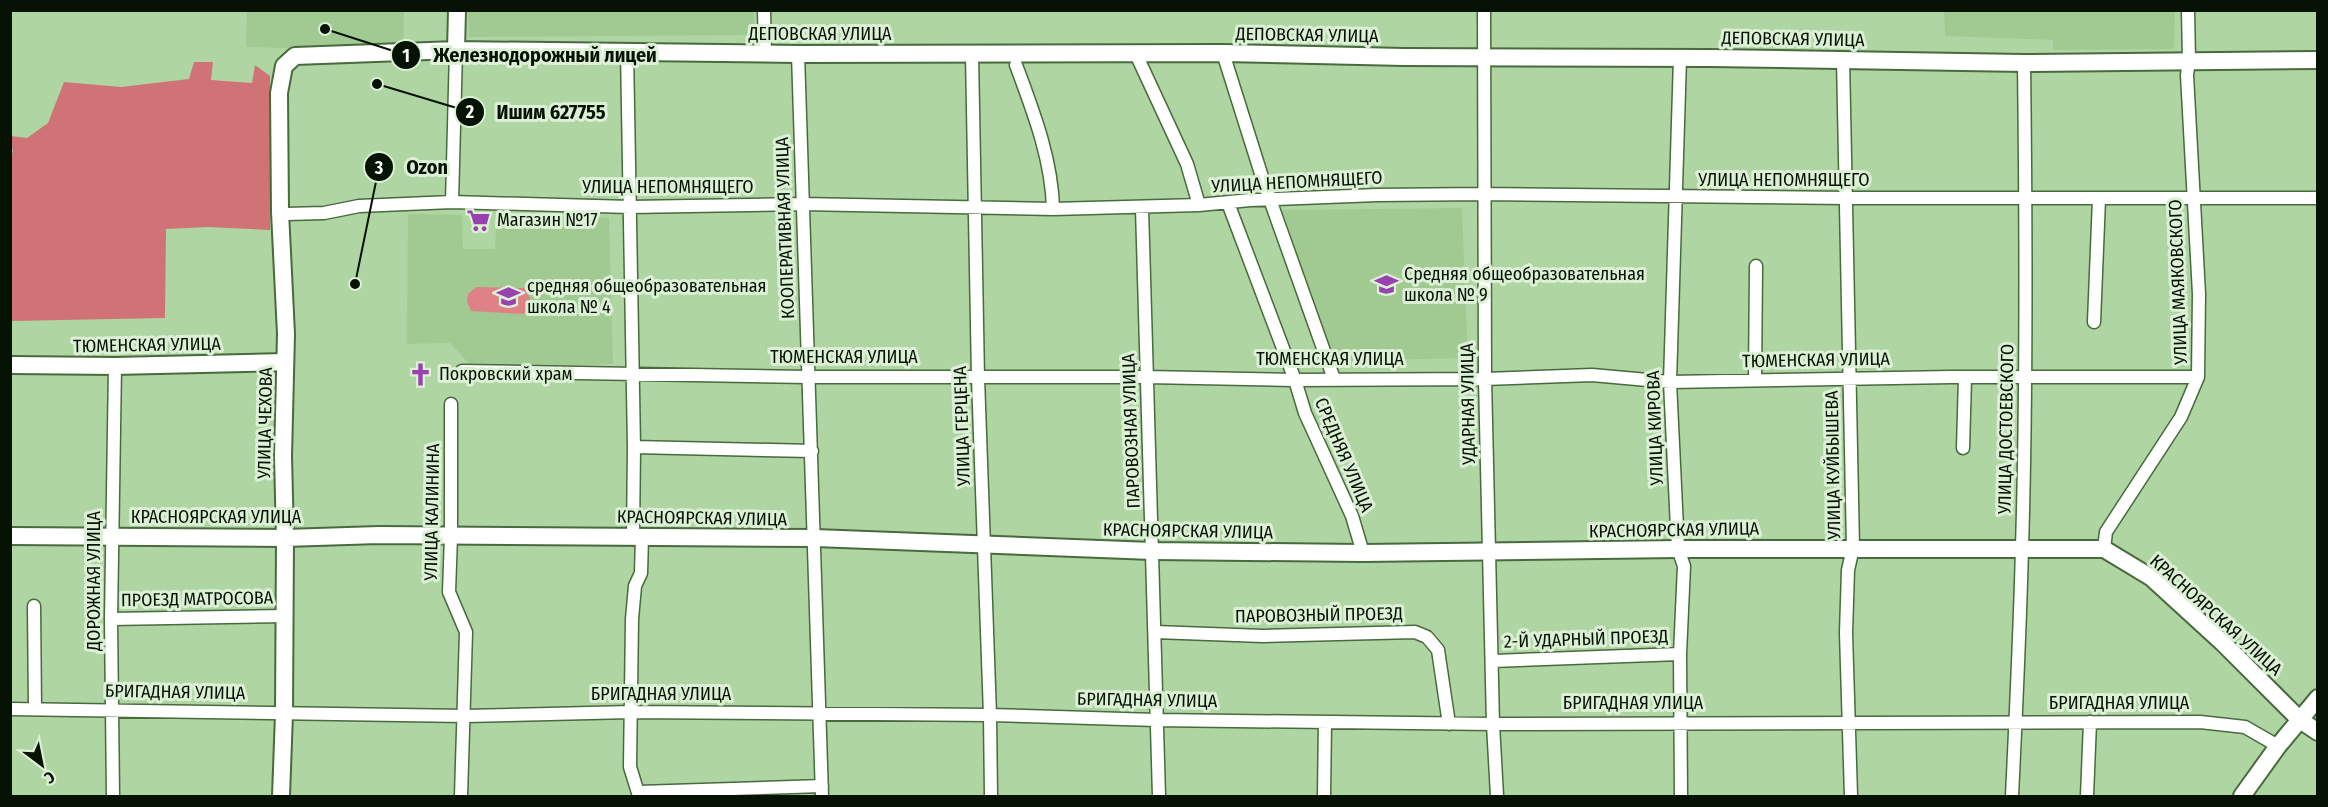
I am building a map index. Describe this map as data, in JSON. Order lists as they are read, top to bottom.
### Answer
{
  "streets": {
    "main road": [
      "ДЕПОВСКАЯ УЛИЦА",
      "ТЮМЕНСКАЯ УЛИЦА",
      "УЛИЦА ЧЕХОВА",
      "КРАСНОЯРСКАЯ УЛИЦА"
    ],
    "street": [
      "УЛИЦА НЕПОМНЯЩЕГО",
      "КООПЕРАТИВНАЯ УЛИЦА",
      "УЛИЦА МАЯКОВСКОГО",
      "УДАРНАЯ УЛИЦА",
      "УЛИЦА ГЕРЦЕНА",
      "УЛИЦА КИРОВА",
      "УЛИЦА ДОСТОЕВСКОГО",
      "ПАРОВОЗНАЯ УЛИЦА",
      "СРЕДНЯЯ УЛИЦА",
      "УЛИЦА КУЙБЫШЕВА",
      "УЛИЦА КАЛИНИНА",
      "ДОРОЖНАЯ УЛИЦА",
      "ПРОЕЗД МАТРОСОВА",
      "ПАРОВОЗНЫЙ ПРОЕЗД",
      "2-Й УДАРНЫЙ ПРОЕЗД",
      "БРИГАДНАЯ УЛИЦА"
    ]
  },
  "crossings": [
    ["ДЕПОВСКАЯ УЛИЦА", "КООПЕРАТИВНАЯ УЛИЦА"],
    ["ДЕПОВСКАЯ УЛИЦА", "УЛИЦА МАЯКОВСКОГО"],
    ["ДЕПОВСКАЯ УЛИЦА", "УДАРНАЯ УЛИЦА"],
    ["ДЕПОВСКАЯ УЛИЦА", "УЛИЦА ЧЕХОВА"],
    ["ДЕПОВСКАЯ УЛИЦА", "УЛИЦА ГЕРЦЕНА"],
    ["ДЕПОВСКАЯ УЛИЦА", "УЛИЦА КИРОВА"],
    ["ДЕПОВСКАЯ УЛИЦА", "УЛИЦА ДОСТОЕВСКОГО"],
    ["ДЕПОВСКАЯ УЛИЦА", "УЛИЦА КУЙБЫШЕВА"],
    ["УЛИЦА НЕПОМНЯЩЕГО", "КООПЕРАТИВНАЯ УЛИЦА"],
    ["УЛИЦА НЕПОМНЯЩЕГО", "УЛИЦА МАЯКОВСКОГО"],
    ["УЛИЦА НЕПОМНЯЩЕГО", "УДАРНАЯ УЛИЦА"],
    ["УЛИЦА НЕПОМНЯЩЕГО", "УЛИЦА ЧЕХОВА"],
    ["УЛИЦА НЕПОМНЯЩЕГО", "УЛИЦА ГЕРЦЕНА"],
    ["УЛИЦА НЕПОМНЯЩЕГО", "УЛИЦА КИРОВА"],
    ["УЛИЦА НЕПОМНЯЩЕГО", "УЛИЦА ДОСТОЕВСКОГО"],
    ["УЛИЦА НЕПОМНЯЩЕГО", "ПАРОВОЗНАЯ УЛИЦА"],
    ["УЛИЦА НЕПОМНЯЩЕГО", "СРЕДНЯЯ УЛИЦА"],
    ["УЛИЦА НЕПОМНЯЩЕГО", "УЛИЦА КУЙБЫШЕВА"],
    ["КООПЕРАТИВНАЯ УЛИЦА", "ТЮМЕНСКАЯ УЛИЦА"],
    ["КООПЕРАТИВНАЯ УЛИЦА", "КРАСНОЯРСКАЯ УЛИЦА"],
    ["КООПЕРАТИВНАЯ УЛИЦА", "БРИГАДНАЯ УЛИЦА"],
    ["УЛИЦА МАЯКОВСКОГО", "ТЮМЕНСКАЯ УЛИЦА"],
    ["УЛИЦА МАЯКОВСКОГО", "КРАСНОЯРСКАЯ УЛИЦА"],
    ["ТЮМЕНСКАЯ УЛИЦА", "УДАРНАЯ УЛИЦА"],
    ["ТЮМЕНСКАЯ УЛИЦА", "УЛИЦА ЧЕХОВА"],
    ["ТЮМЕНСКАЯ УЛИЦА", "УЛИЦА ГЕРЦЕНА"],
    ["ТЮМЕНСКАЯ УЛИЦА", "УЛИЦА КИРОВА"],
    ["ТЮМЕНСКАЯ УЛИЦА", "УЛИЦА ДОСТОЕВСКОГО"],
    ["ТЮМЕНСКАЯ УЛИЦА", "ПАРОВОЗНАЯ УЛИЦА"],
    ["ТЮМЕНСКАЯ УЛИЦА", "СРЕДНЯЯ УЛИЦА"],
    ["ТЮМЕНСКАЯ УЛИЦА", "УЛИЦА КУЙБЫШЕВА"],
    ["ТЮМЕНСКАЯ УЛИЦА", "ДОРОЖНАЯ УЛИЦА"],
    ["УДАРНАЯ УЛИЦА", "КРАСНОЯРСКАЯ УЛИЦА"],
    ["УДАРНАЯ УЛИЦА", "2-Й УДАРНЫЙ ПРОЕЗД"],
    ["УДАРНАЯ УЛИЦА", "БРИГАДНАЯ УЛИЦА"],
    ["УЛИЦА ЧЕХОВА", "КРАСНОЯРСКАЯ УЛИЦА"],
    ["УЛИЦА ЧЕХОВА", "ПРОЕЗД МАТРОСОВА"],
    ["УЛИЦА ЧЕХОВА", "БРИГАДНАЯ УЛИЦА"],
    ["УЛИЦА ГЕРЦЕНА", "КРАСНОЯРСКАЯ УЛИЦА"],
    ["УЛИЦА ГЕРЦЕНА", "БРИГАДНАЯ УЛИЦА"],
    ["УЛИЦА КИРОВА", "КРАСНОЯРСКАЯ УЛИЦА"],
    ["УЛИЦА КИРОВА", "2-Й УДАРНЫЙ ПРОЕЗД"],
    ["УЛИЦА КИРОВА", "БРИГАДНАЯ УЛИЦА"],
    ["УЛИЦА ДОСТОЕВСКОГО", "КРАСНОЯРСКАЯ УЛИЦА"],
    ["УЛИЦА ДОСТОЕВСКОГО", "БРИГАДНАЯ УЛИЦА"],
    ["ПАРОВОЗНАЯ УЛИЦА", "КРАСНОЯРСКАЯ УЛИЦА"],
    ["ПАРОВОЗНАЯ УЛИЦА", "ПАРОВОЗНЫЙ ПРОЕЗД"],
    ["ПАРОВОЗНАЯ УЛИЦА", "БРИГАДНАЯ УЛИЦА"],
    ["СРЕДНЯЯ УЛИЦА", "КРАСНОЯРСКАЯ УЛИЦА"],
    ["УЛИЦА КУЙБЫШЕВА", "КРАСНОЯРСКАЯ УЛИЦА"],
    ["УЛИЦА КУЙБЫШЕВА", "БРИГАДНАЯ УЛИЦА"],
    ["УЛИЦА КАЛИНИНА", "КРАСНОЯРСКАЯ УЛИЦА"],
    ["УЛИЦА КАЛИНИНА", "БРИГАДНАЯ УЛИЦА"],
    ["КРАСНОЯРСКАЯ УЛИЦА", "ДОРОЖНАЯ УЛИЦА"],
    ["ДОРОЖНАЯ УЛИЦА", "ПРОЕЗД МАТРОСОВА"],
    ["ДОРОЖНАЯ УЛИЦА", "БРИГАДНАЯ УЛИЦА"],
    ["ПАРОВОЗНЫЙ ПРОЕЗД", "БРИГАДНАЯ УЛИЦА"]
  ],
  "places": {
    "other": ["Железнодорожный лицей", "Ишим 627755", "Ozon"],
    "supermarket": ["Магазин №17"],
    "school or university": ["Средняя общеобразовательная школа № 9", "средняя общеобразовательная школа № 4"],
    "church": ["Покровский храм"]
  },
  "north": "bottom right"
}
